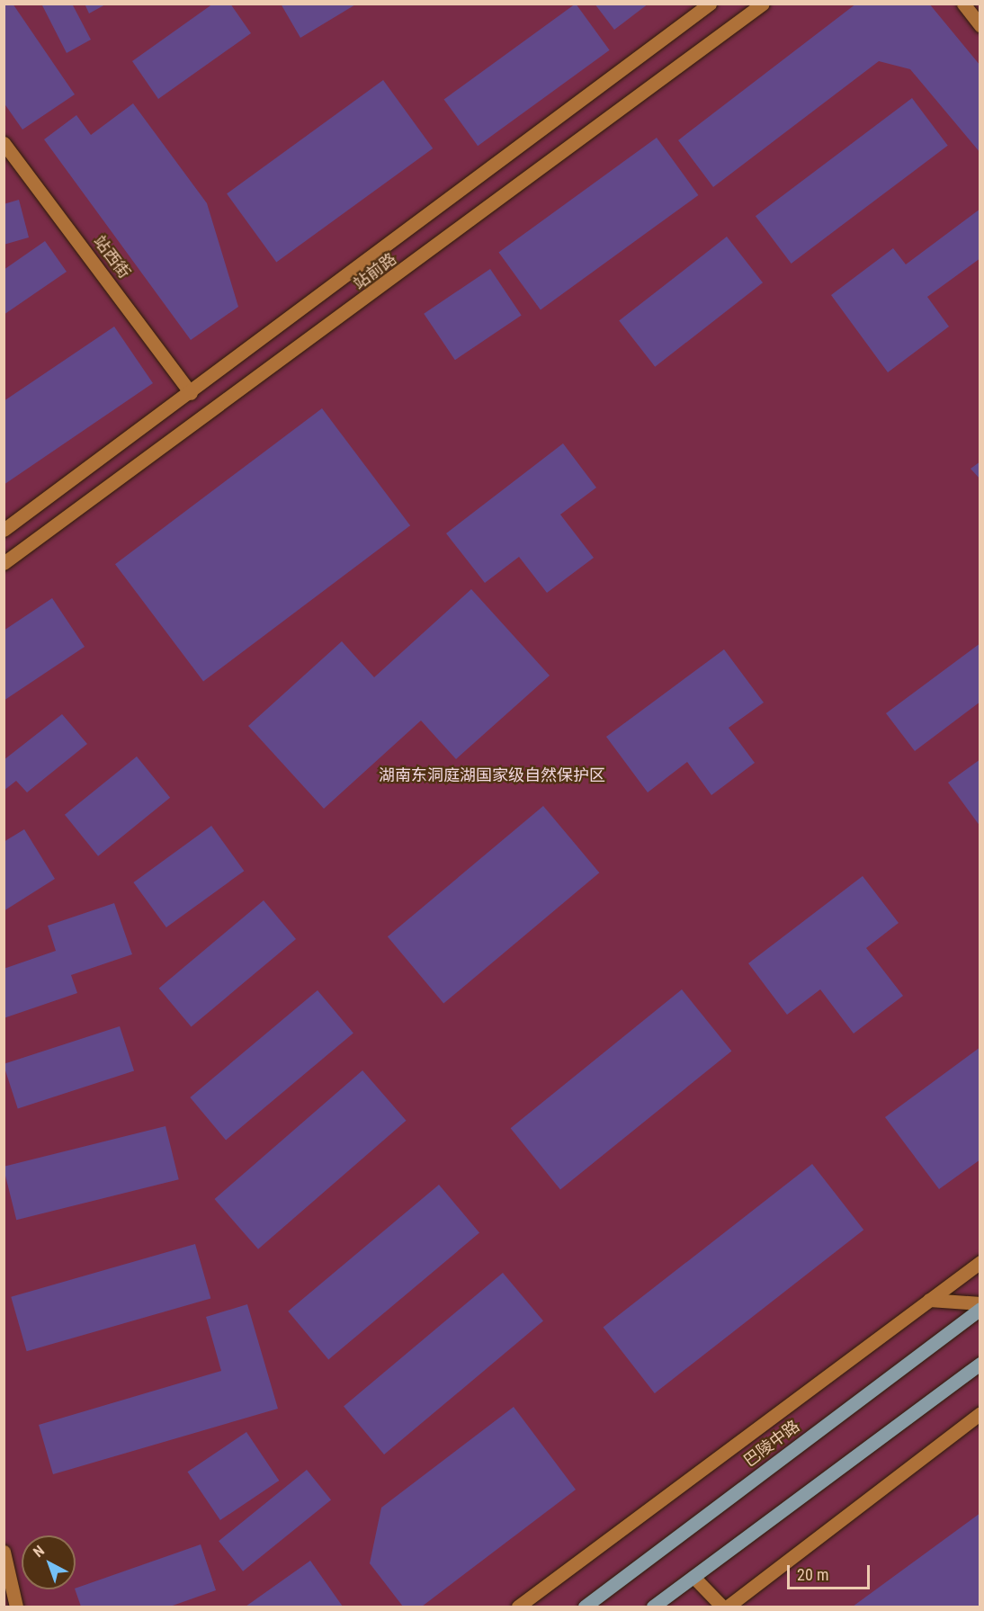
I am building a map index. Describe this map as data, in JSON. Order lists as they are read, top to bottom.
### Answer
{
  "streets": {
    "main road": ["站西街", "站前路", "巴陵中路"]
  },
  "crossings": [
    ["站西街", "站前路"]
  ],
  "parks": ["湖南东洞庭湖国家级自然保护区"],
  "scale_bar": "20 m",
  "north": "top left"
}
